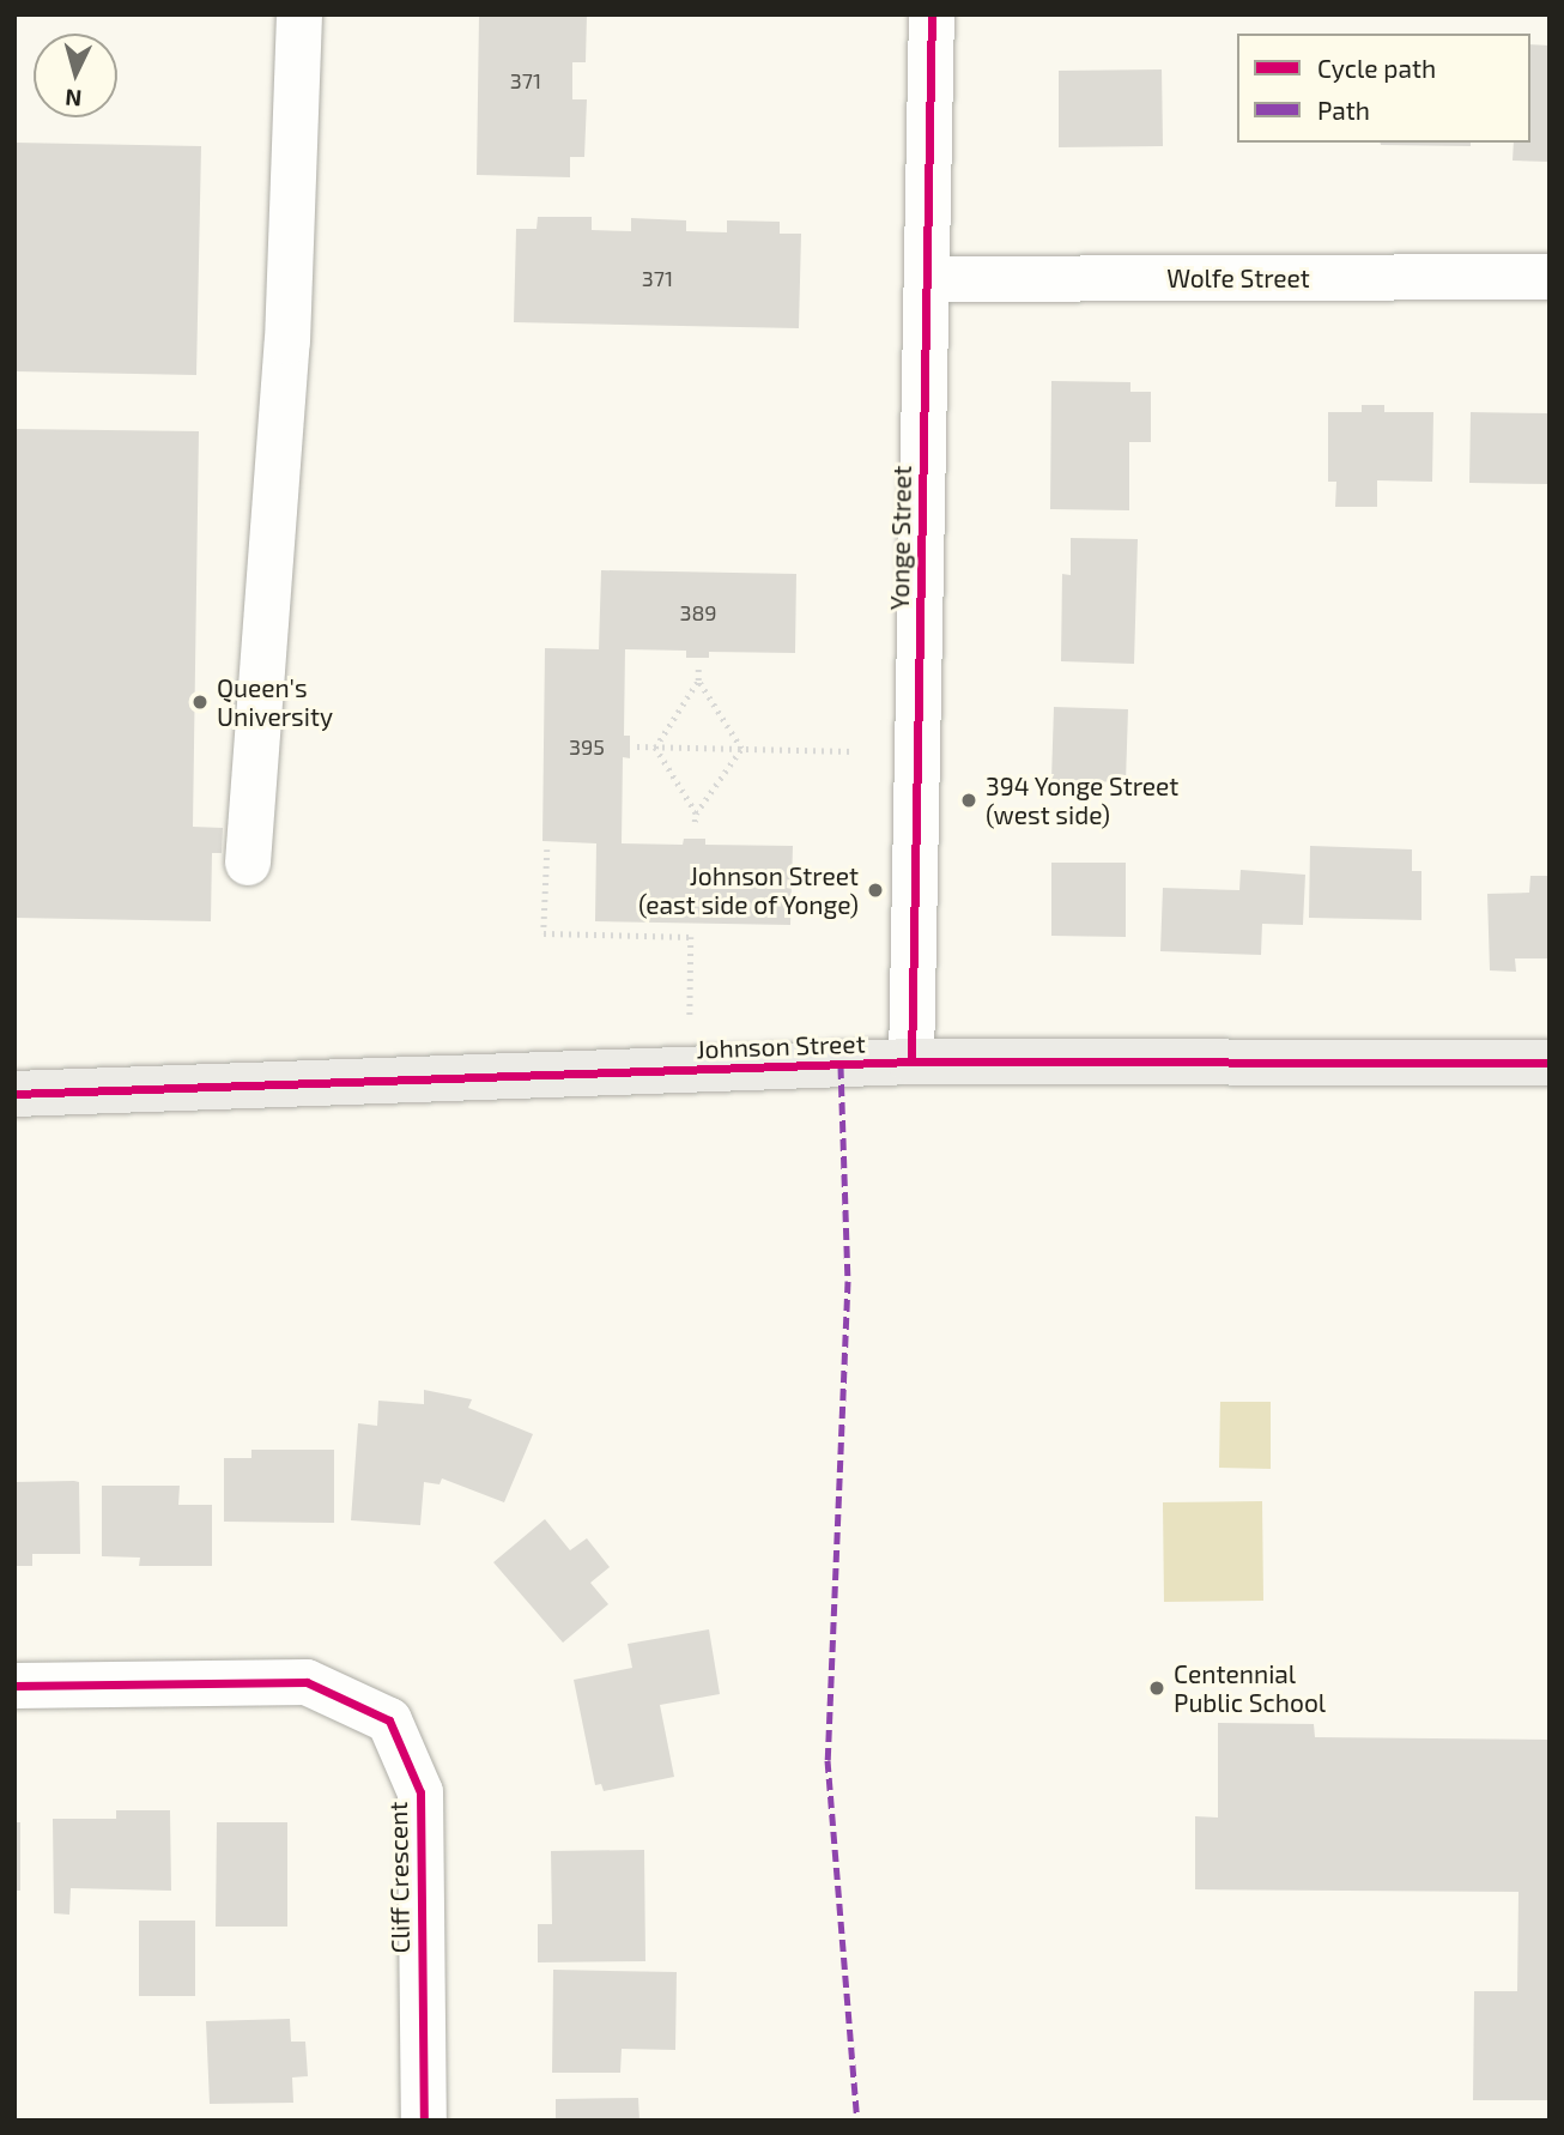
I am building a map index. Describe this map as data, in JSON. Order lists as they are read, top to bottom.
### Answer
{
  "streets": {
    "main road": ["Johnson Street"],
    "street": ["Wolfe Street", "Yonge Street", "Cliff Crescent"]
  },
  "crossings": [
    ["Wolfe Street", "Yonge Street"],
    ["Yonge Street", "Johnson Street"]
  ],
  "places": [
    "Queen's University",
    "394 Yonge Street (west side)",
    "Johnson Street (east side of Yonge)",
    "Centennial Public School"
  ],
  "house_numbers": [
    "371",
    "371",
    "389",
    "395"
  ],
  "legend": ["Cycle path", "Path"],
  "north": "bottom"
}
